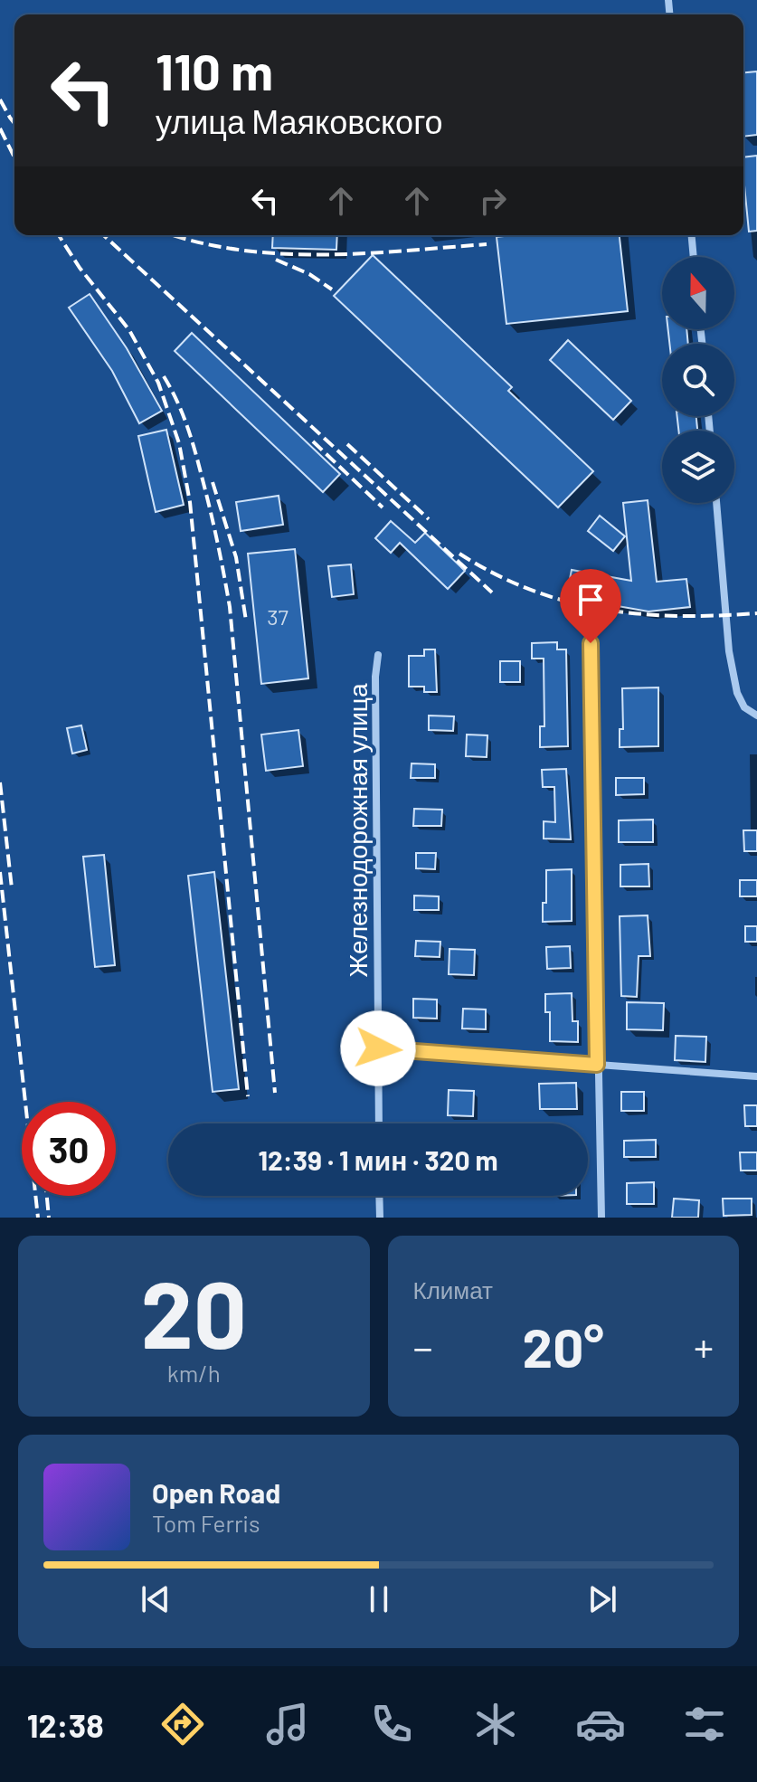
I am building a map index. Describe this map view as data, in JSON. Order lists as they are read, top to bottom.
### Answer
{
  "streets": {
    "street": ["Железнодорожная улица"]
  },
  "house_numbers": ["37"],
  "north": "top",
  "page": {
    "turn": ["110 m", "улица Маяковского"],
    "limit": "30",
    "trip": "12:39 · 1 мин · 320 m",
    "tile": [
      ["20", "km/h"],
      "Климат"
    ],
    "heat": ["−", "20°", "+"],
    "song": ["Open Road", "Tom Ferris"],
    "tabs": "12:38"
  }
}
